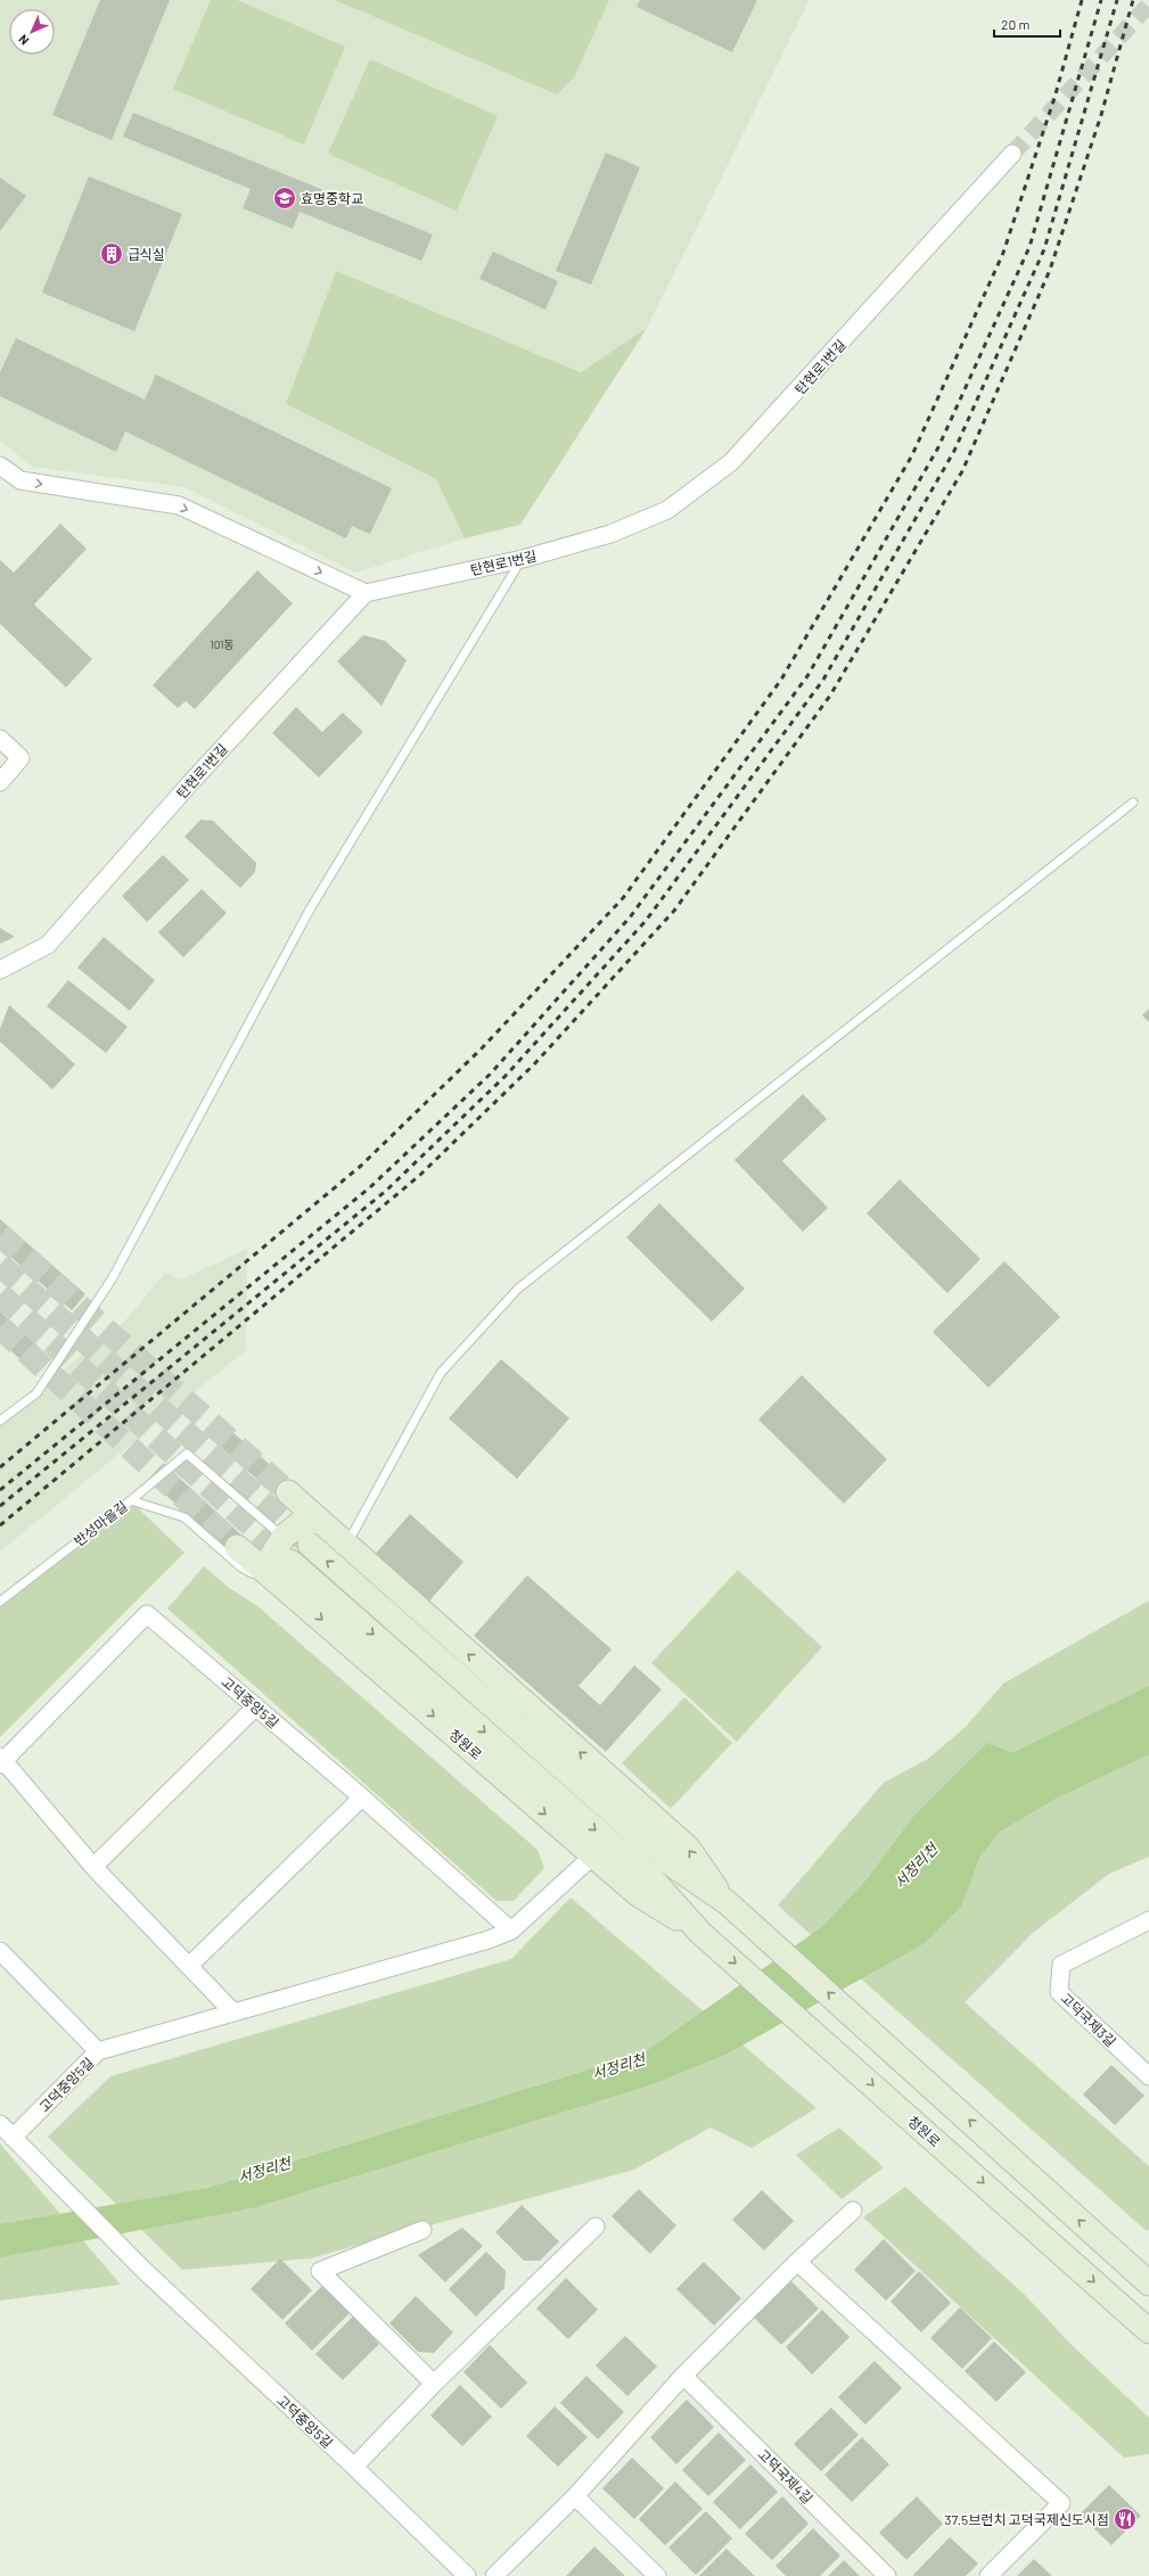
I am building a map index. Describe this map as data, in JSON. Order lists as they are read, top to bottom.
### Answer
{
  "streets": {
    "main road": ["청원로"],
    "street": [
      "탄현로1번길",
      "고덕중앙5길",
      "고덕국제3길",
      "고덕국제4길"
    ],
    "lane": ["반성마을길"]
  },
  "crossings": [
    ["반성마을길", "청원로"],
    ["고덕중앙5길", "청원로"]
  ],
  "water": ["서정리천"],
  "places": {
    "school or university": ["효명중학교"],
    "building": ["급식실"],
    "restaurant": ["37.5브런치 고덕국제신도시점"]
  },
  "house_numbers": ["101동"],
  "scale_bar": "20 m",
  "north": "bottom left"
}
